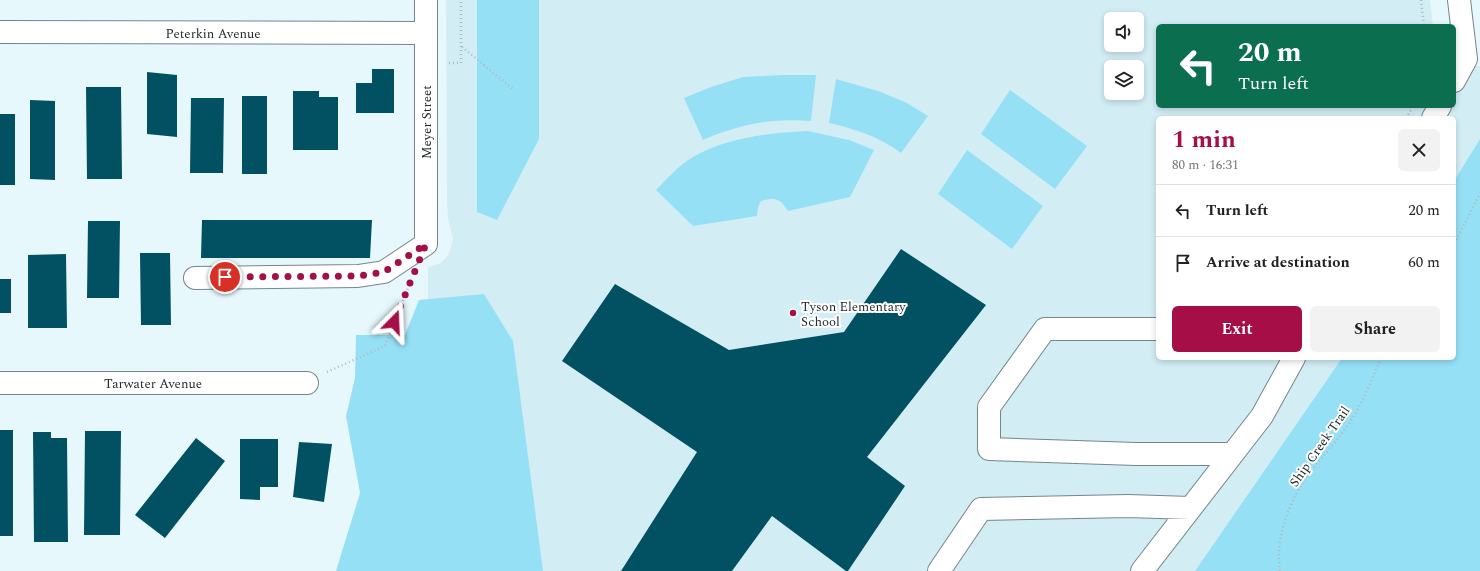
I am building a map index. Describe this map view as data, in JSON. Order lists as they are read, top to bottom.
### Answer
{
  "streets": {
    "street": ["Peterkin Avenue", "Meyer Street", "Tarwater Avenue"],
    "path": ["Ship Creek Trail"]
  },
  "crossings": [
    ["Peterkin Avenue", "Meyer Street"]
  ],
  "places": ["Tyson Elementary School"],
  "page": {
    "turn": ["20 m", "Turn left"],
    "heading": ["1 min", "80 m · 16:31"],
    "list": [
      {
        "name": "Turn left",
        "value": "20 m"
      },
      {
        "name": "Arrive at destination",
        "value": "60 m"
      }
    ],
    "buttons": ["Exit", "Share"]
  }
}
